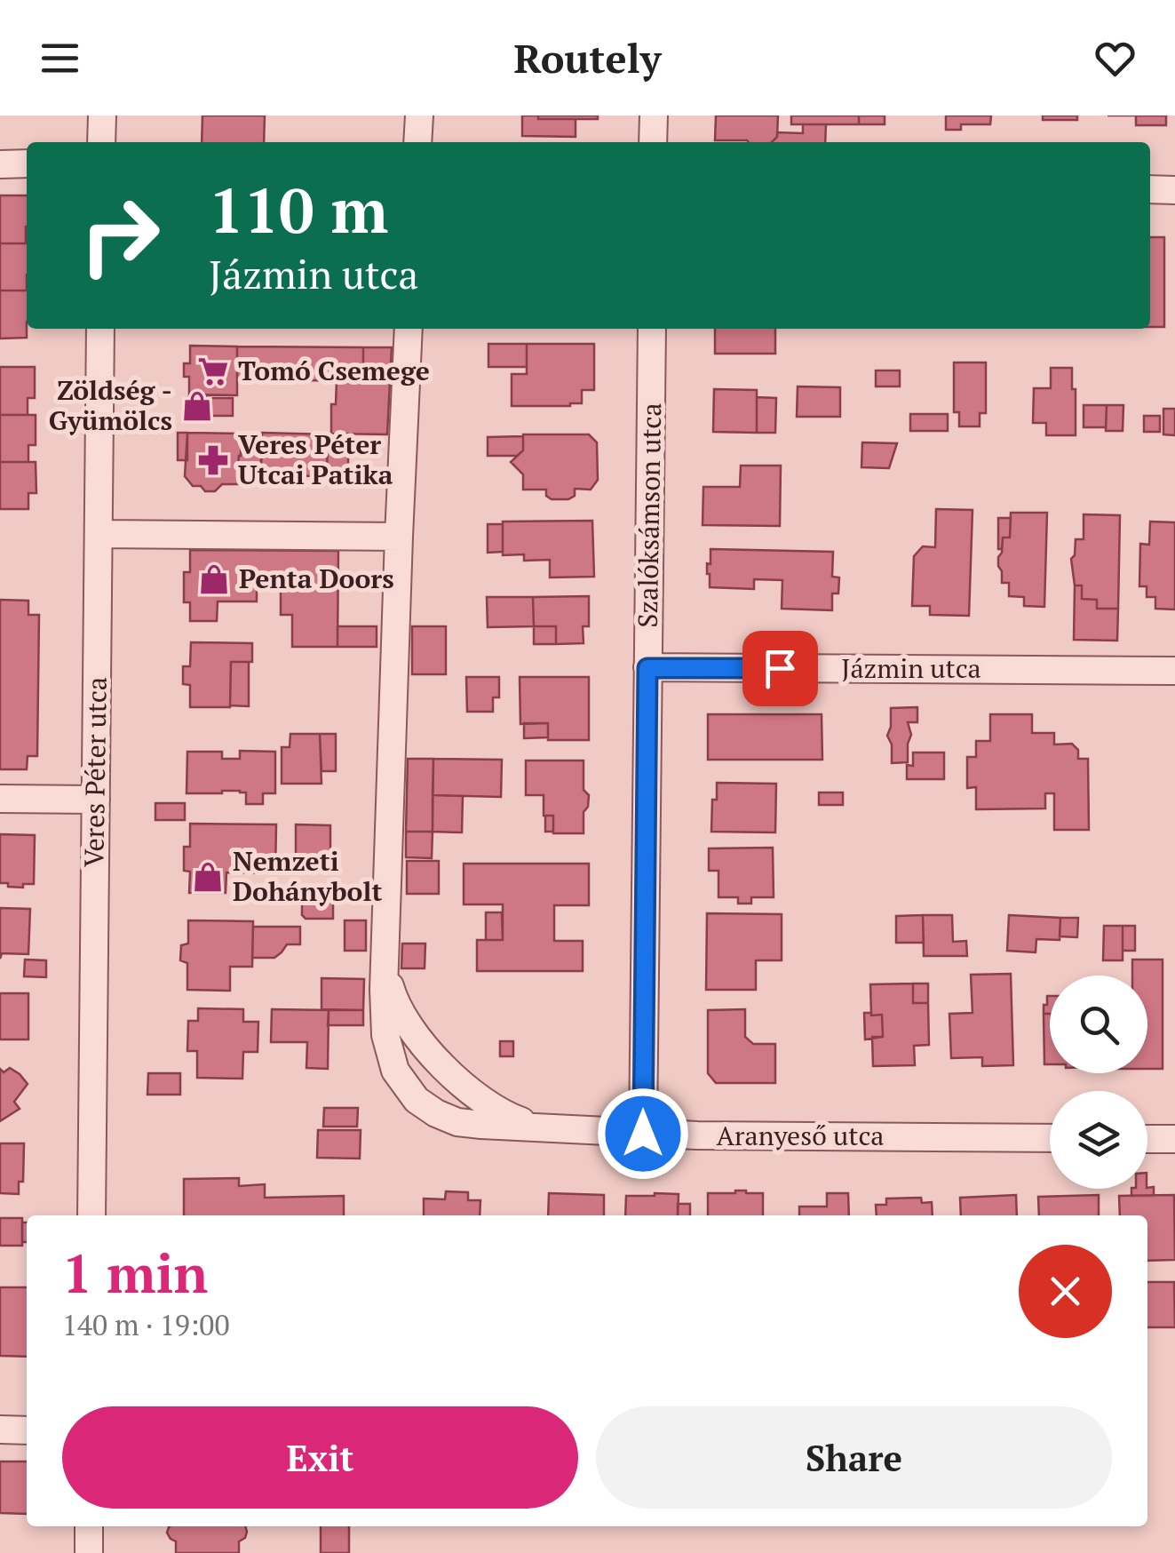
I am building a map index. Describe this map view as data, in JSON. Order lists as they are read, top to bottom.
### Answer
{
  "streets": {
    "street": [
      "Szalóksámson utca",
      "Jázmin utca",
      "Veres Péter utca",
      "Aranyeső utca"
    ]
  },
  "crossings": [
    ["Szalóksámson utca", "Jázmin utca"],
    ["Szalóksámson utca", "Aranyeső utca"]
  ],
  "places": {
    "supermarket": ["Tomó Csemege"],
    "shop": ["Zöldség - Gyümölcs", "Penta Doors", "Nemzeti Dohánybolt"],
    "pharmacy": ["Veres Péter Utcai Patika"]
  },
  "page": {
    "header": "Routely",
    "turn": ["110 m", "Jázmin utca"],
    "heading": ["1 min", "140 m · 19:00"],
    "buttons": ["Exit", "Share"]
  }
}
